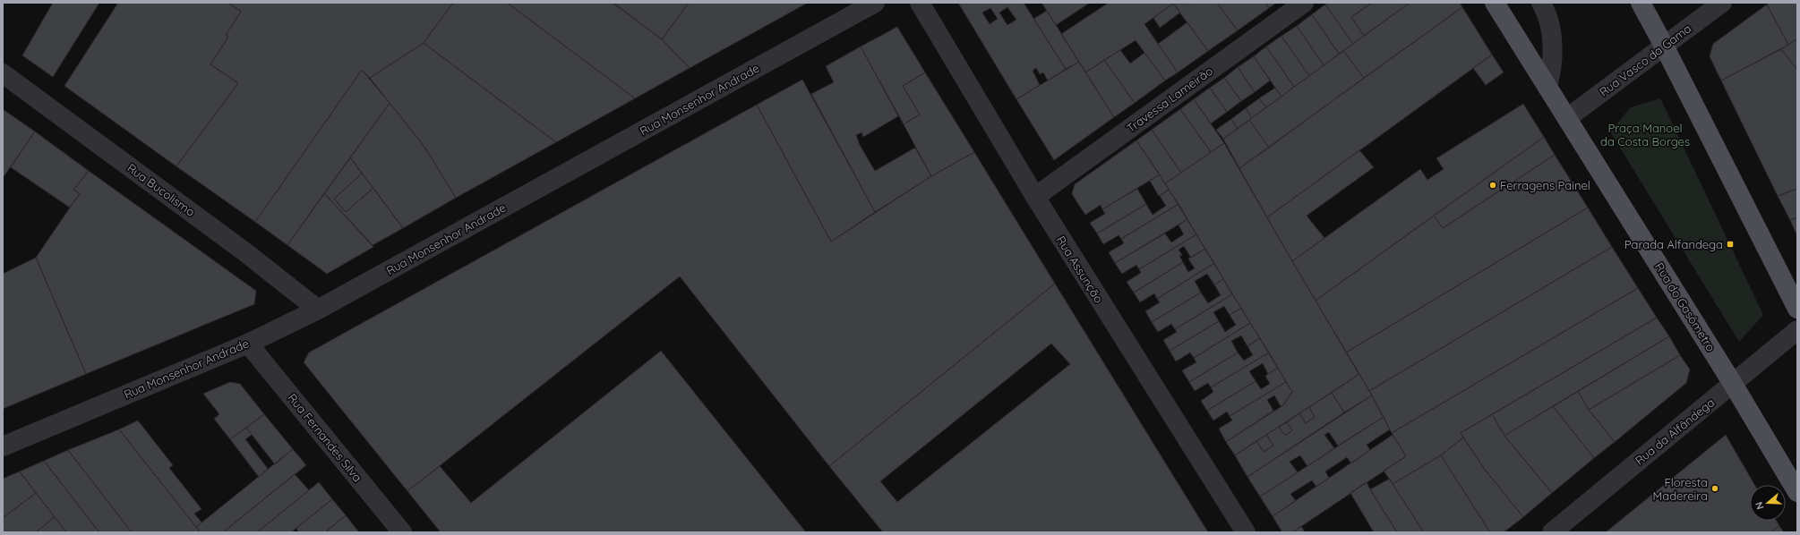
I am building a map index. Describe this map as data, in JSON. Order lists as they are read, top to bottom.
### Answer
{
  "streets": {
    "main road": ["Rua do Gasômetro"],
    "street": [
      "Rua Vasco da Gama",
      "Rua Monsenhor Andrade",
      "Travessa Lameirão",
      "Rua Bucolismo",
      "Rua Assunção",
      "Rua da Alfândega",
      "Rua Fernandes Silva"
    ]
  },
  "crossings": [
    ["Rua Vasco da Gama", "Rua do Gasômetro"],
    ["Rua Monsenhor Andrade", "Rua Bucolismo"],
    ["Rua Monsenhor Andrade", "Rua Fernandes Silva"],
    ["Travessa Lameirão", "Rua Assunção"],
    ["Rua do Gasômetro", "Rua da Alfândega"]
  ],
  "parks": ["Praça Manoel da Costa Borges"],
  "places": {
    "other": ["Ferragens Painel", "Floresta Madereira"],
    "transit": ["Parada Alfandega"]
  },
  "north": "left"
}
